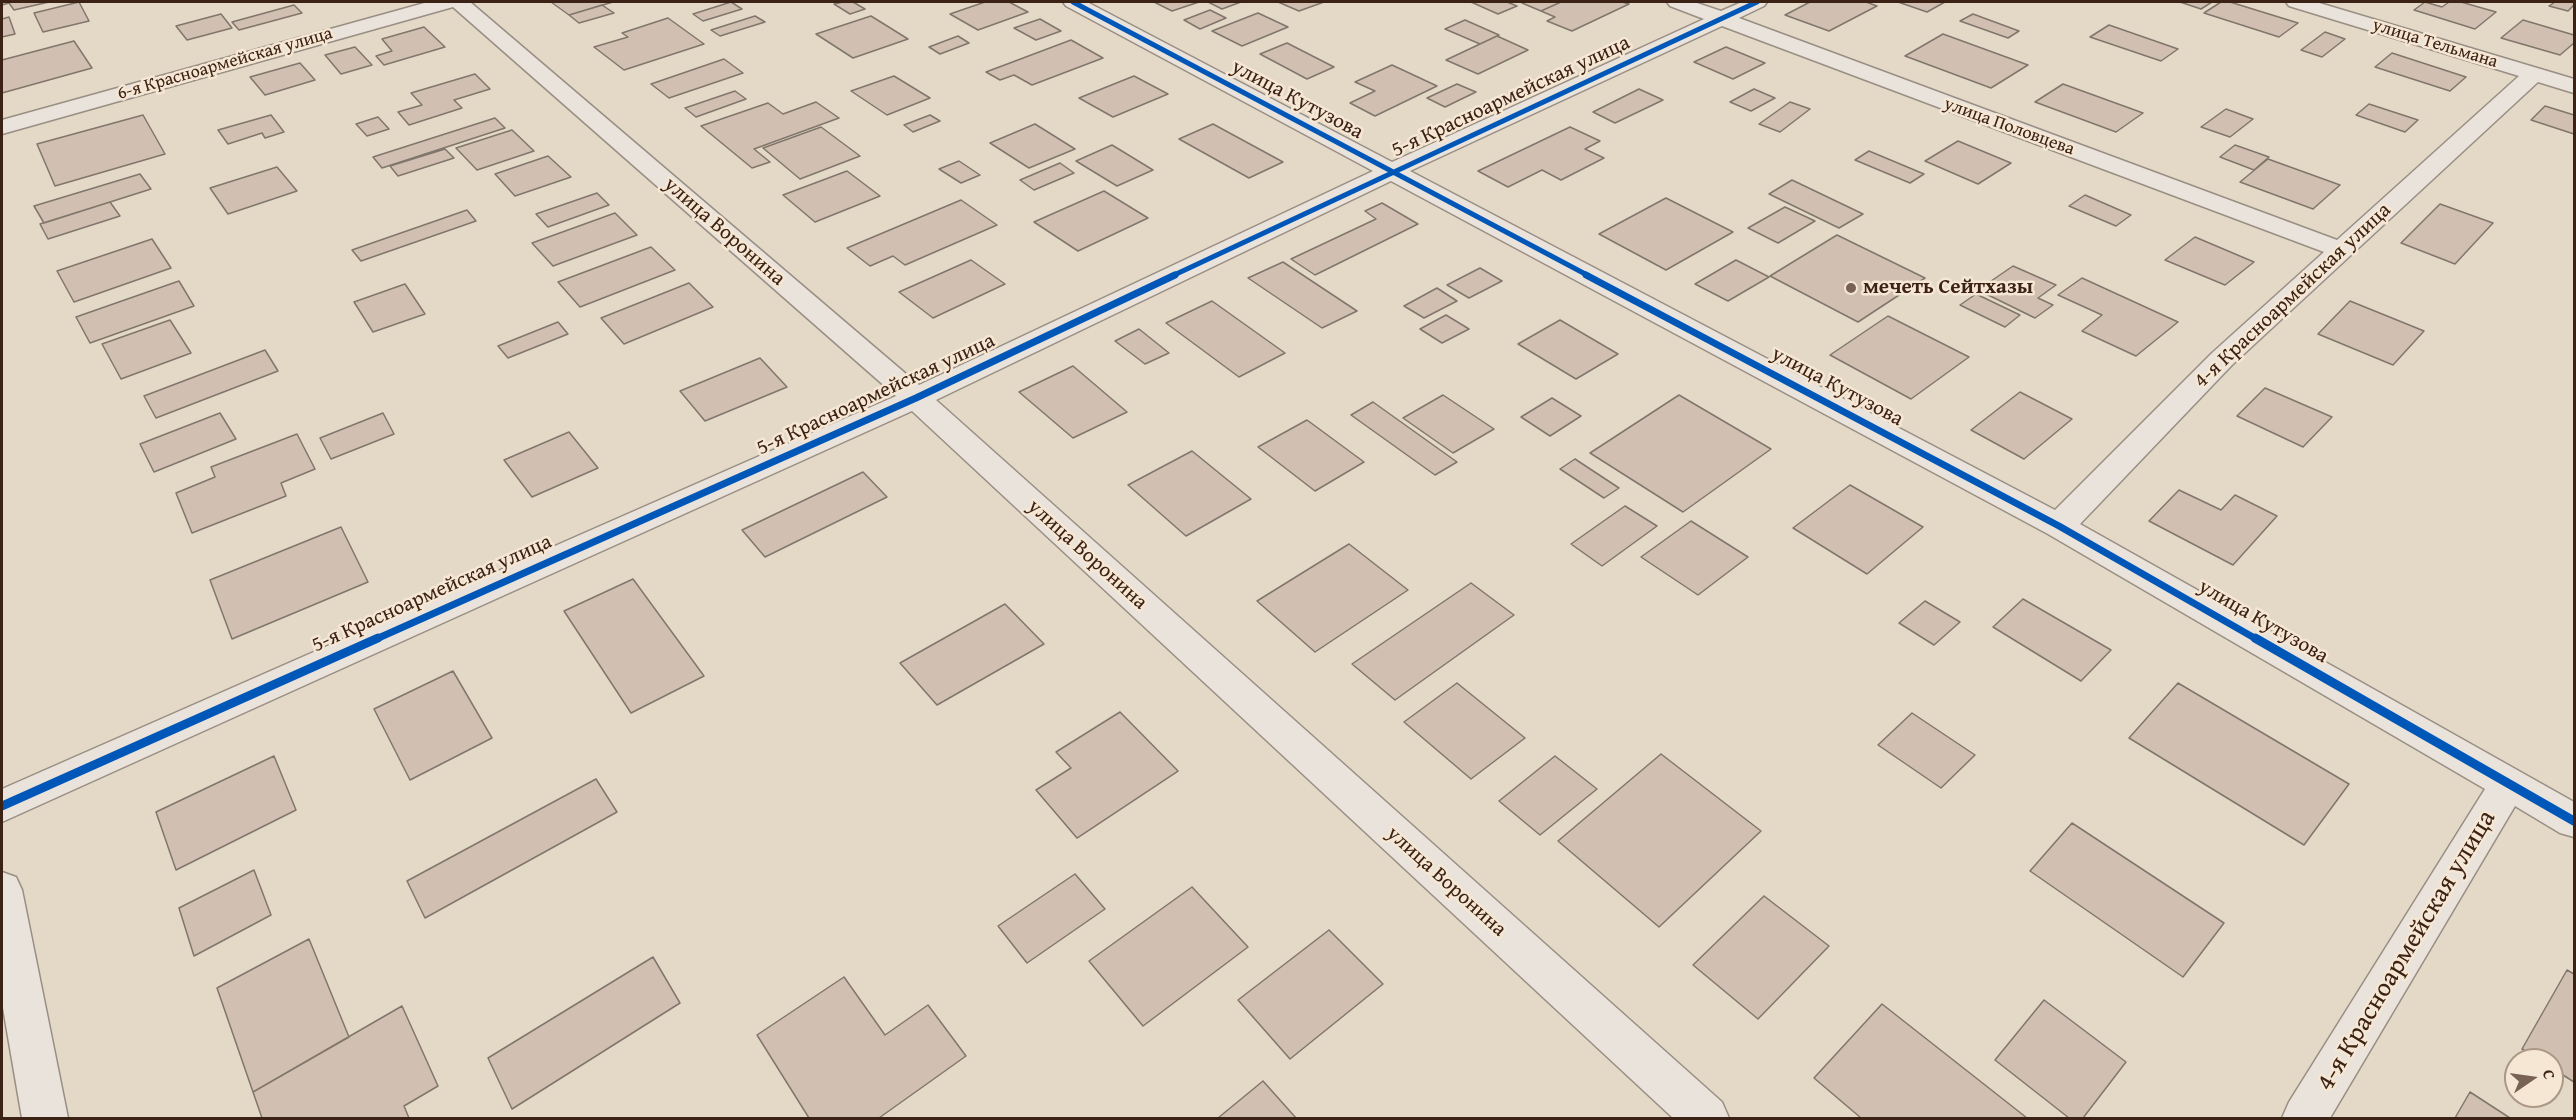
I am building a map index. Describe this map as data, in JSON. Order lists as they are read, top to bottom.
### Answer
{
  "streets": {
    "street": [
      "улица Тельмана",
      "6-я Красноармейская улица",
      "5-я Красноармейская улица",
      "улица Кутузова",
      "улица Половцева",
      "улица Воронина",
      "4-я Красноармейская улица"
    ]
  },
  "crossings": [
    ["улица Тельмана", "4-я Красноармейская улица"],
    ["5-я Красноармейская улица", "улица Кутузова"],
    ["5-я Красноармейская улица", "улица Половцева"],
    ["5-я Красноармейская улица", "улица Воронина"],
    ["улица Кутузова", "4-я Красноармейская улица"],
    ["улица Половцева", "4-я Красноармейская улица"]
  ],
  "places": ["мечеть Сейтхазы"],
  "north": "right"
}
